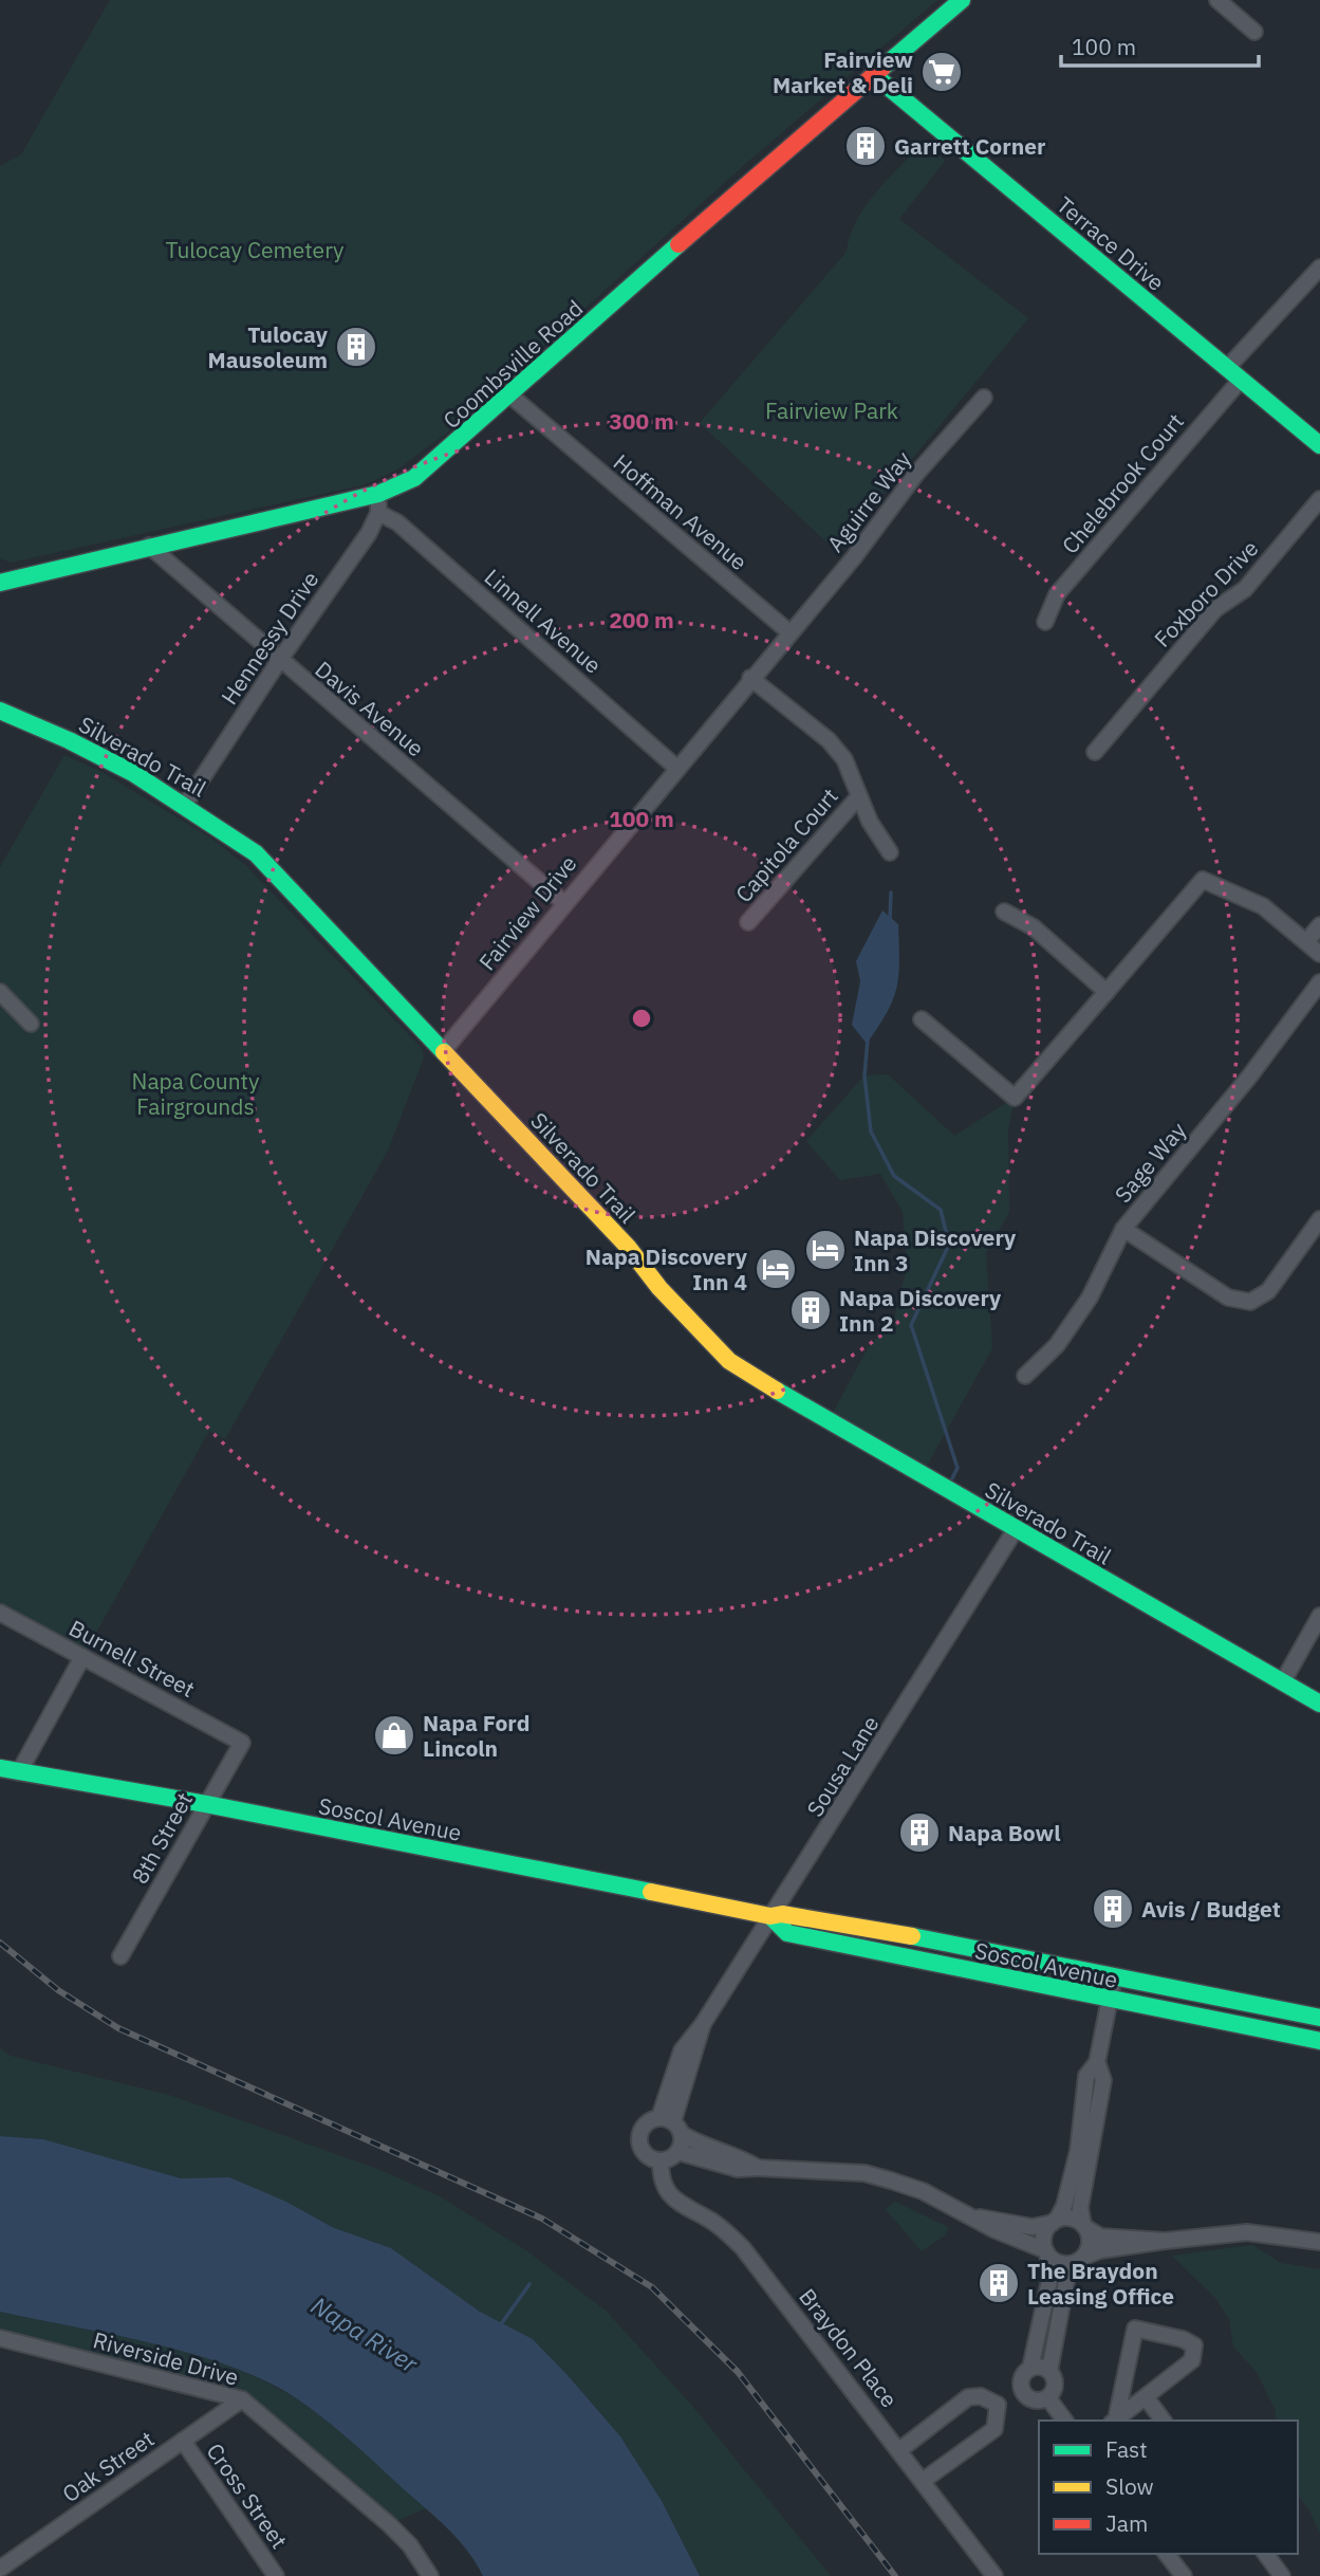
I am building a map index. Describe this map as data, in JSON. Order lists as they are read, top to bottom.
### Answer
{
  "streets": {
    "main road": [
      "Terrace Drive",
      "Coombsville Road",
      "Silverado Trail",
      "Soscol Avenue"
    ],
    "street": [
      "Chelebrook Court",
      "Aguirre Way",
      "Hoffman Avenue",
      "Foxboro Drive",
      "Linnell Avenue",
      "Hennessy Drive",
      "Davis Avenue",
      "Capitola Court",
      "Fairview Drive",
      "Sage Way",
      "Burnell Street",
      "Sousa Lane",
      "8th Street",
      "Braydon Place",
      "Riverside Drive",
      "Oak Street",
      "Cross Street"
    ]
  },
  "crossings": [
    ["Terrace Drive", "Coombsville Road"],
    ["Terrace Drive", "Chelebrook Court"],
    ["Coombsville Road", "Hoffman Avenue"],
    ["Coombsville Road", "Hennessy Drive"],
    ["Coombsville Road", "Davis Avenue"],
    ["Aguirre Way", "Hoffman Avenue"],
    ["Aguirre Way", "Fairview Drive"],
    ["Hoffman Avenue", "Fairview Drive"],
    ["Linnell Avenue", "Hennessy Drive"],
    ["Linnell Avenue", "Fairview Drive"],
    ["Hennessy Drive", "Davis Avenue"],
    ["Hennessy Drive", "Silverado Trail"],
    ["Davis Avenue", "Fairview Drive"],
    ["Silverado Trail", "Fairview Drive"],
    ["Silverado Trail", "Sousa Lane"],
    ["Burnell Street", "8th Street"],
    ["Sousa Lane", "Soscol Avenue"],
    ["Sousa Lane", "Braydon Place"],
    ["Soscol Avenue", "8th Street"],
    ["Riverside Drive", "Oak Street"],
    ["Oak Street", "Cross Street"]
  ],
  "water": ["Napa River"],
  "parks": ["Tulocay Cemetery", "Fairview Park", "Napa County Fairgrounds"],
  "places": {
    "supermarket": ["Fairview Market & Deli"],
    "building": [
      "Garrett Corner",
      "Tulocay Mausoleum",
      "Napa Discovery Inn 2",
      "Napa Bowl",
      "Avis / Budget",
      "The Braydon Leasing Office"
    ],
    "hotel": ["Napa Discovery Inn 3", "Napa Discovery Inn 4"],
    "shop": ["Napa Ford Lincoln"]
  },
  "legend": ["Fast", "Slow", "Jam"],
  "scale_bar": "100 m",
  "rings": ["300 m", "200 m", "100 m"]
}
